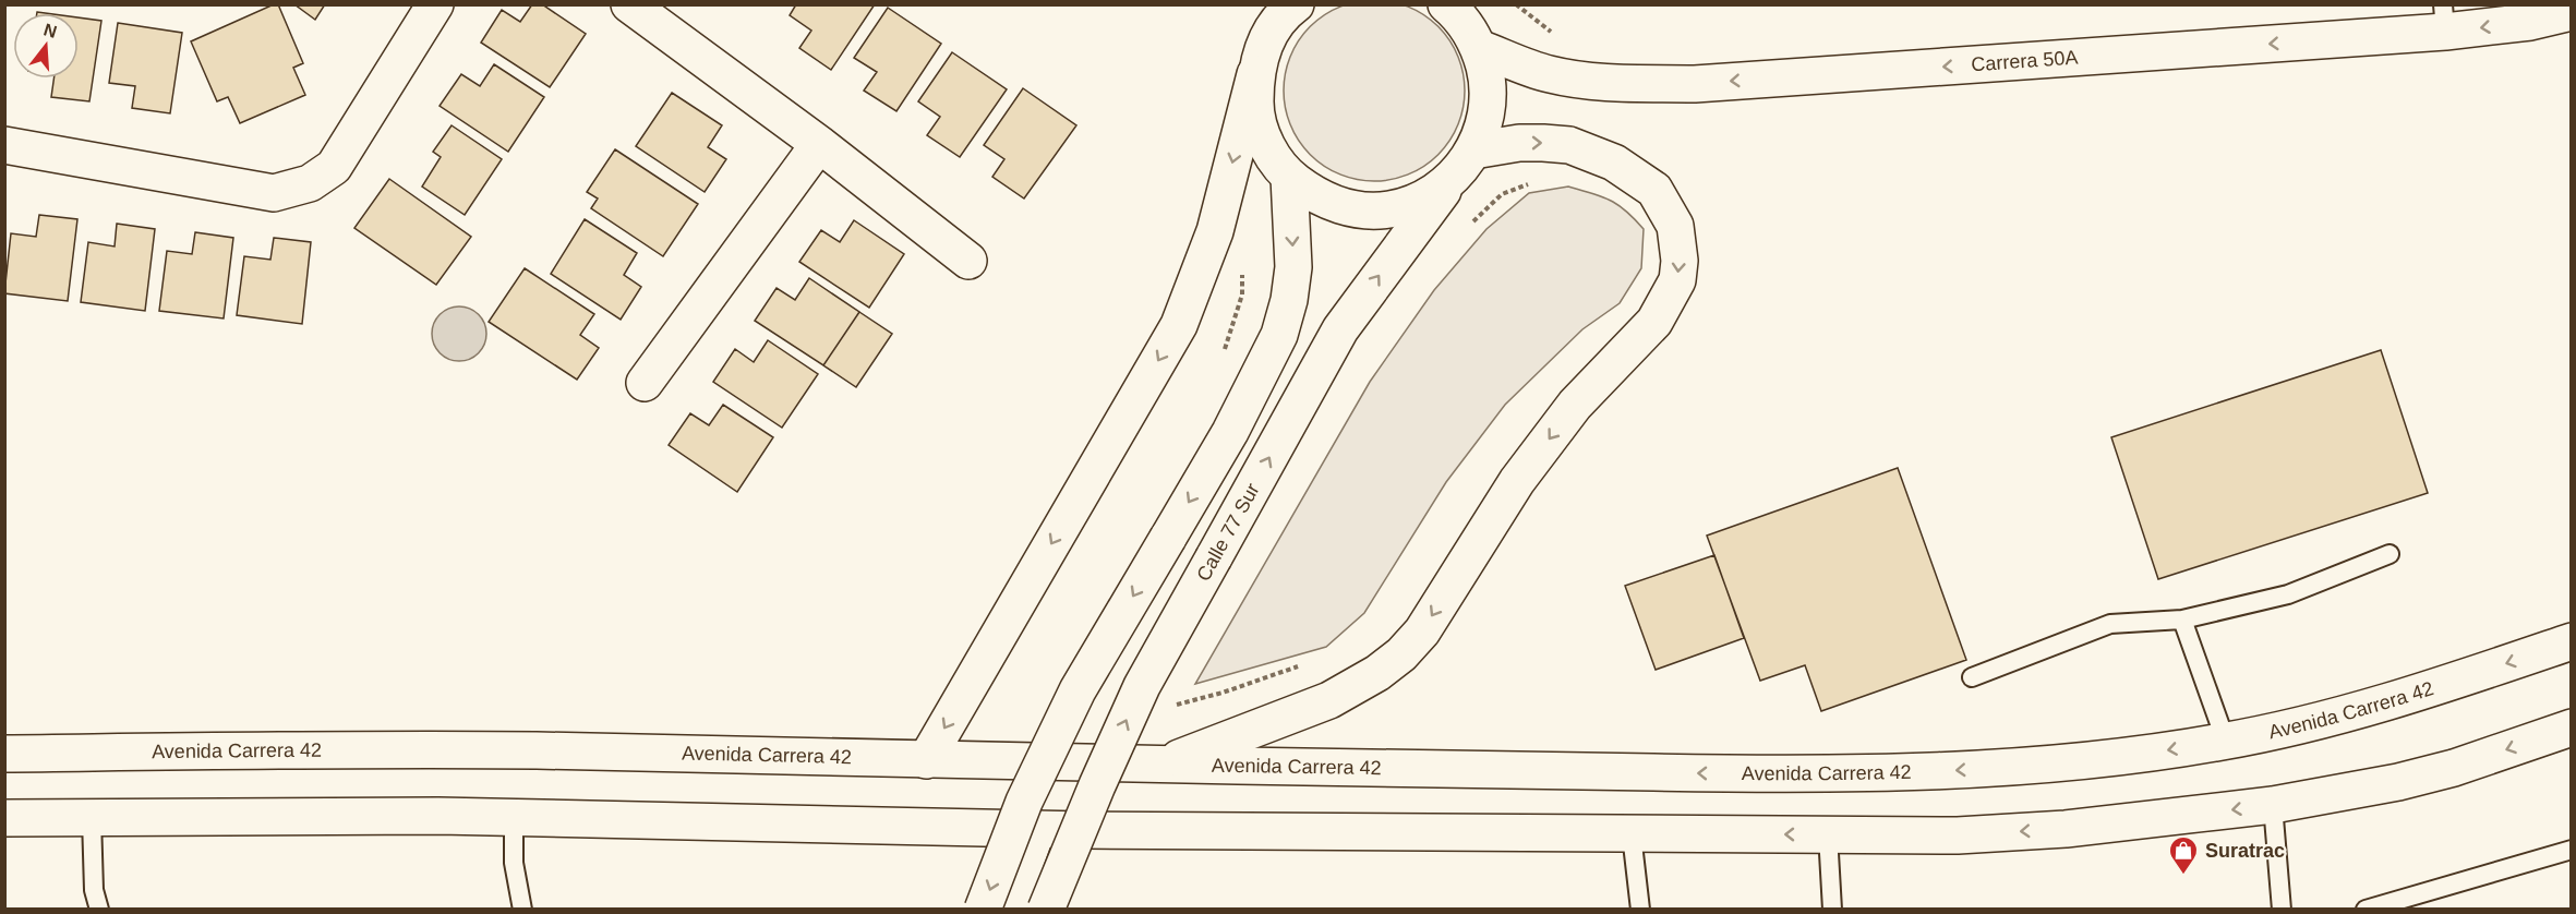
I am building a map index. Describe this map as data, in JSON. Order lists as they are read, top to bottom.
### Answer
{
  "streets": {
    "main road": ["Carrera 50A", "Calle 77 Sur", "Avenida Carrera 42"]
  },
  "crossings": [
    ["Carrera 50A", "Calle 77 Sur"]
  ],
  "one_way": ["Carrera 50A"],
  "places": {
    "shop": ["Suratrac"]
  },
  "north": "top"
}
